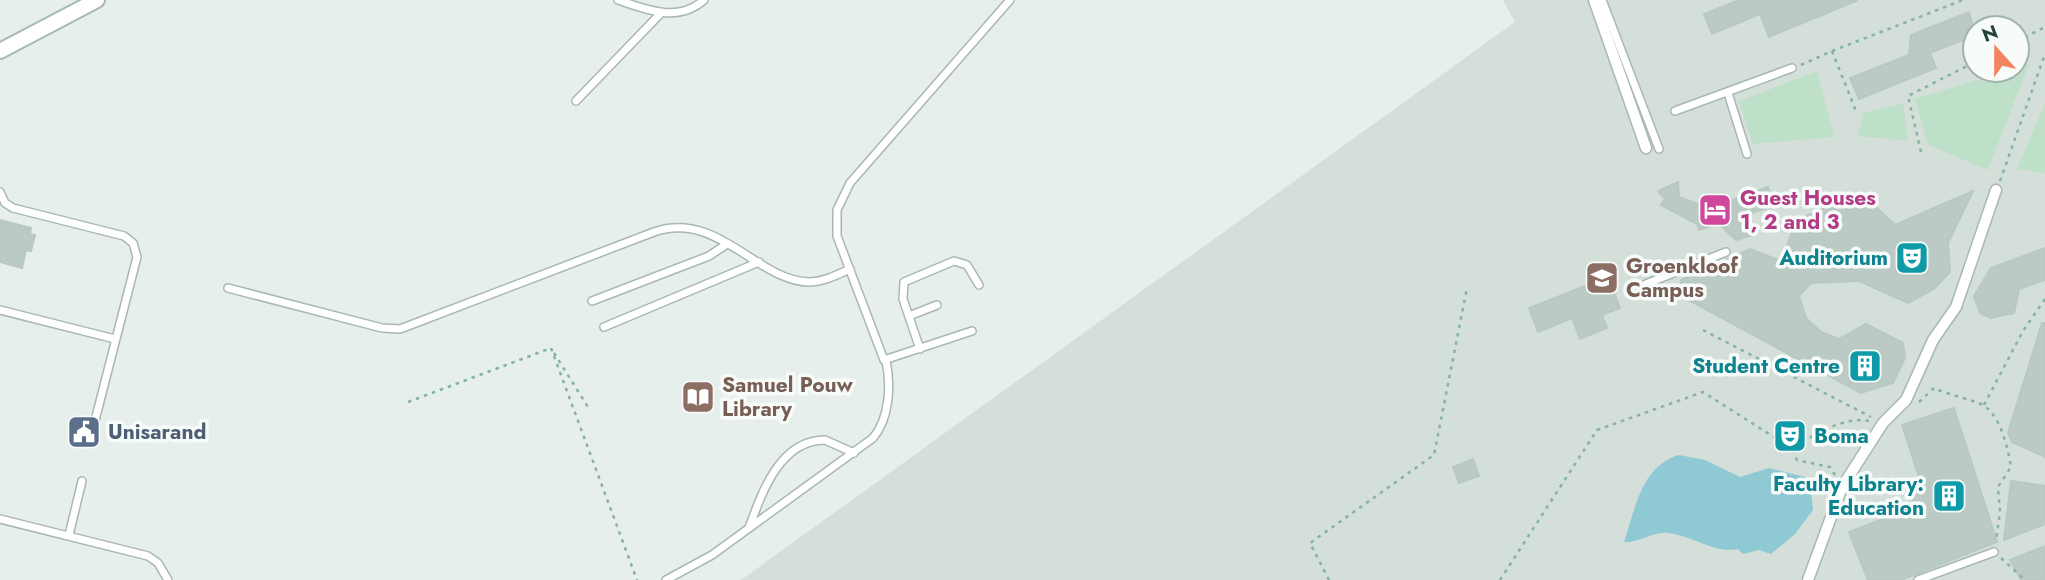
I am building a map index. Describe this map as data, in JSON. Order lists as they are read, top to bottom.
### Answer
{
  "places": {
    "hotel": ["Guest Houses 1, 2 and 3"],
    "theatre": ["Auditorium", "Boma"],
    "school or university": ["Groenkloof Campus"],
    "building": ["Student Centre", "Faculty Library: Education"],
    "library": ["Samuel Pouw Library"],
    "public building": ["Unisarand"]
  },
  "north": "top"
}
